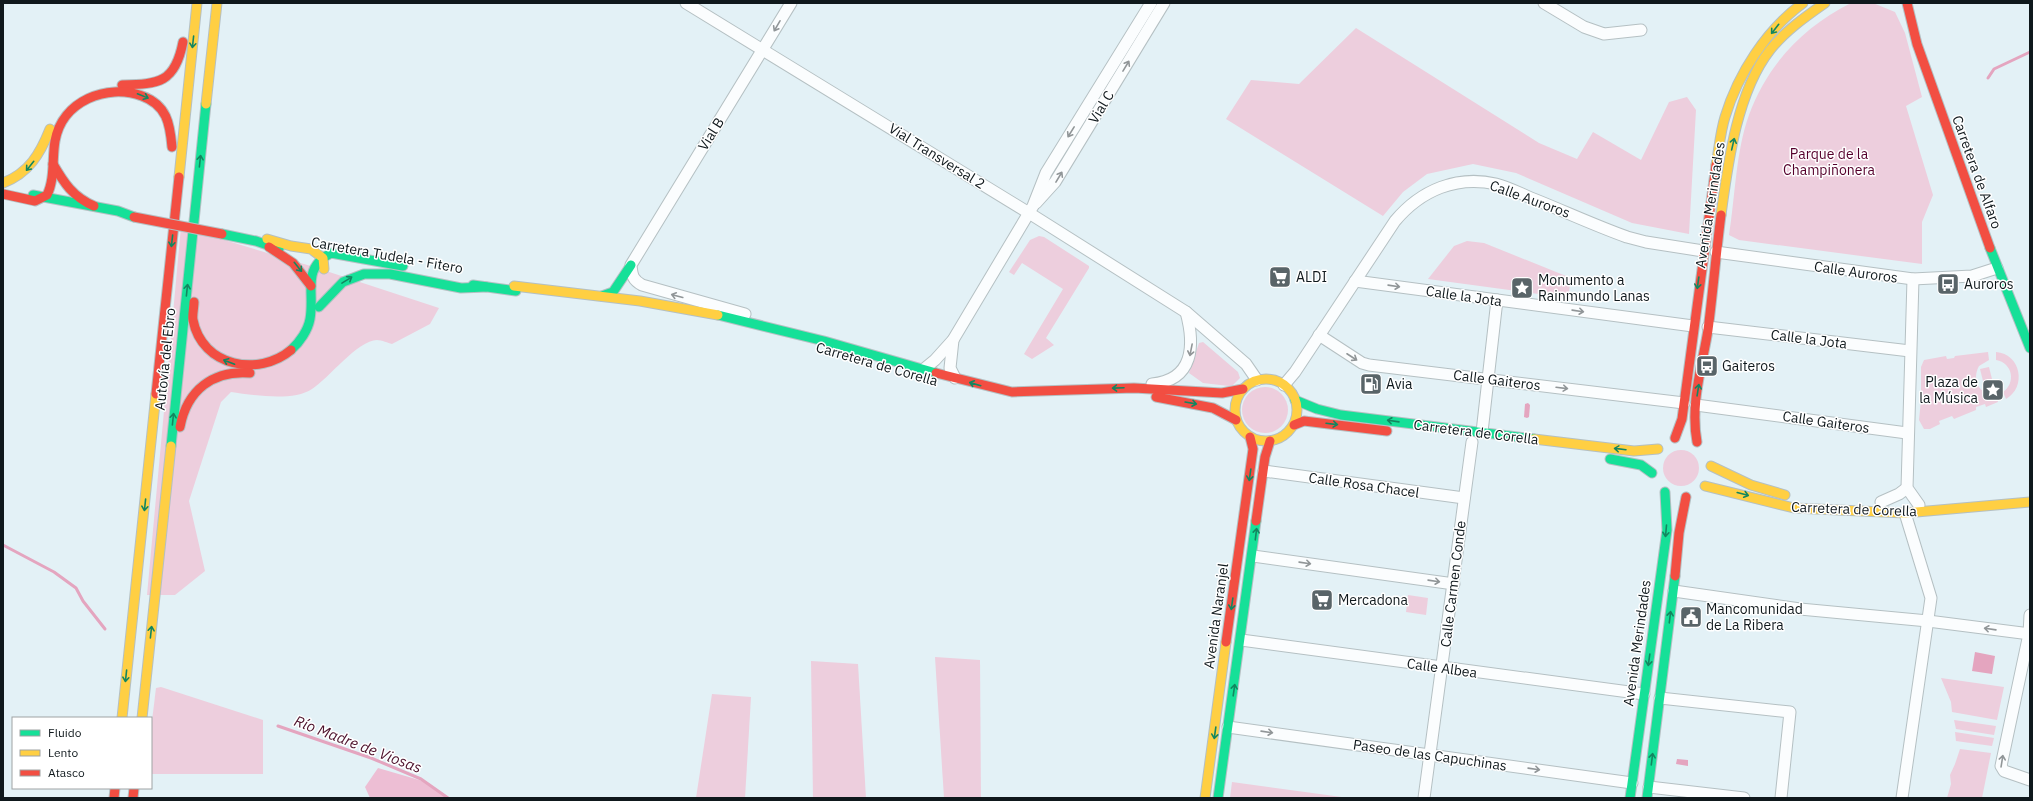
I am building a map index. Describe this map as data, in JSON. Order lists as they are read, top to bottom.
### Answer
{
  "streets": {
    "main road": [
      "Carretera de Alfaro",
      "Avenida Merindades",
      "Carretera Tudela - Fitero",
      "Autovía del Ebro",
      "Carretera de Corella",
      "Avenida Naranjel"
    ],
    "street": [
      "Vial C",
      "Vial B",
      "Vial Transversal 2",
      "Calle Auroros",
      "Calle la Jota",
      "Calle Gaiteros",
      "Calle Rosa Chacel",
      "Calle Carmen Conde",
      "Calle Albea",
      "Paseo de las Capuchinas"
    ]
  },
  "crossings": [
    ["Vial C", "Vial Transversal 2"],
    ["Vial C", "Carretera de Corella"],
    ["Vial B", "Vial Transversal 2"],
    ["Vial B", "Carretera de Corella"],
    ["Vial Transversal 2", "Calle Auroros"],
    ["Vial Transversal 2", "Carretera de Corella"],
    ["Vial Transversal 2", "Avenida Naranjel"],
    ["Carretera de Alfaro", "Calle Auroros"],
    ["Calle Auroros", "Avenida Merindades"],
    ["Calle Auroros", "Calle la Jota"],
    ["Calle Auroros", "Carretera de Corella"],
    ["Calle Auroros", "Calle Gaiteros"],
    ["Calle Auroros", "Avenida Naranjel"],
    ["Avenida Merindades", "Calle la Jota"],
    ["Avenida Merindades", "Carretera de Corella"],
    ["Avenida Merindades", "Calle Gaiteros"],
    ["Avenida Merindades", "Calle Albea"],
    ["Avenida Merindades", "Paseo de las Capuchinas"],
    ["Carretera Tudela - Fitero", "Carretera de Corella"],
    ["Calle la Jota", "Calle Carmen Conde"],
    ["Carretera de Corella", "Calle Carmen Conde"],
    ["Carretera de Corella", "Avenida Naranjel"],
    ["Calle Gaiteros", "Calle Carmen Conde"],
    ["Calle Rosa Chacel", "Calle Carmen Conde"],
    ["Calle Rosa Chacel", "Avenida Naranjel"],
    ["Calle Carmen Conde", "Calle Albea"],
    ["Calle Carmen Conde", "Paseo de las Capuchinas"],
    ["Avenida Naranjel", "Calle Albea"],
    ["Avenida Naranjel", "Paseo de las Capuchinas"]
  ],
  "one_way": ["Calle la Jota", "Calle Gaiteros", "Paseo de las Capuchinas"],
  "water": ["Río Madre de Viosas"],
  "parks": ["Parque de la Champiñonera"],
  "places": {
    "supermarket": ["ALDI", "Mercadona"],
    "bus stop": ["Auroros", "Gaiteros"],
    "place": ["Monumento a Rainmundo Lanas", "Plaza de la Música"],
    "fuel station": ["Avia"],
    "public building": ["Mancomunidad de La Ribera"]
  },
  "legend": ["Fluido", "Lento", "Atasco"]
}
